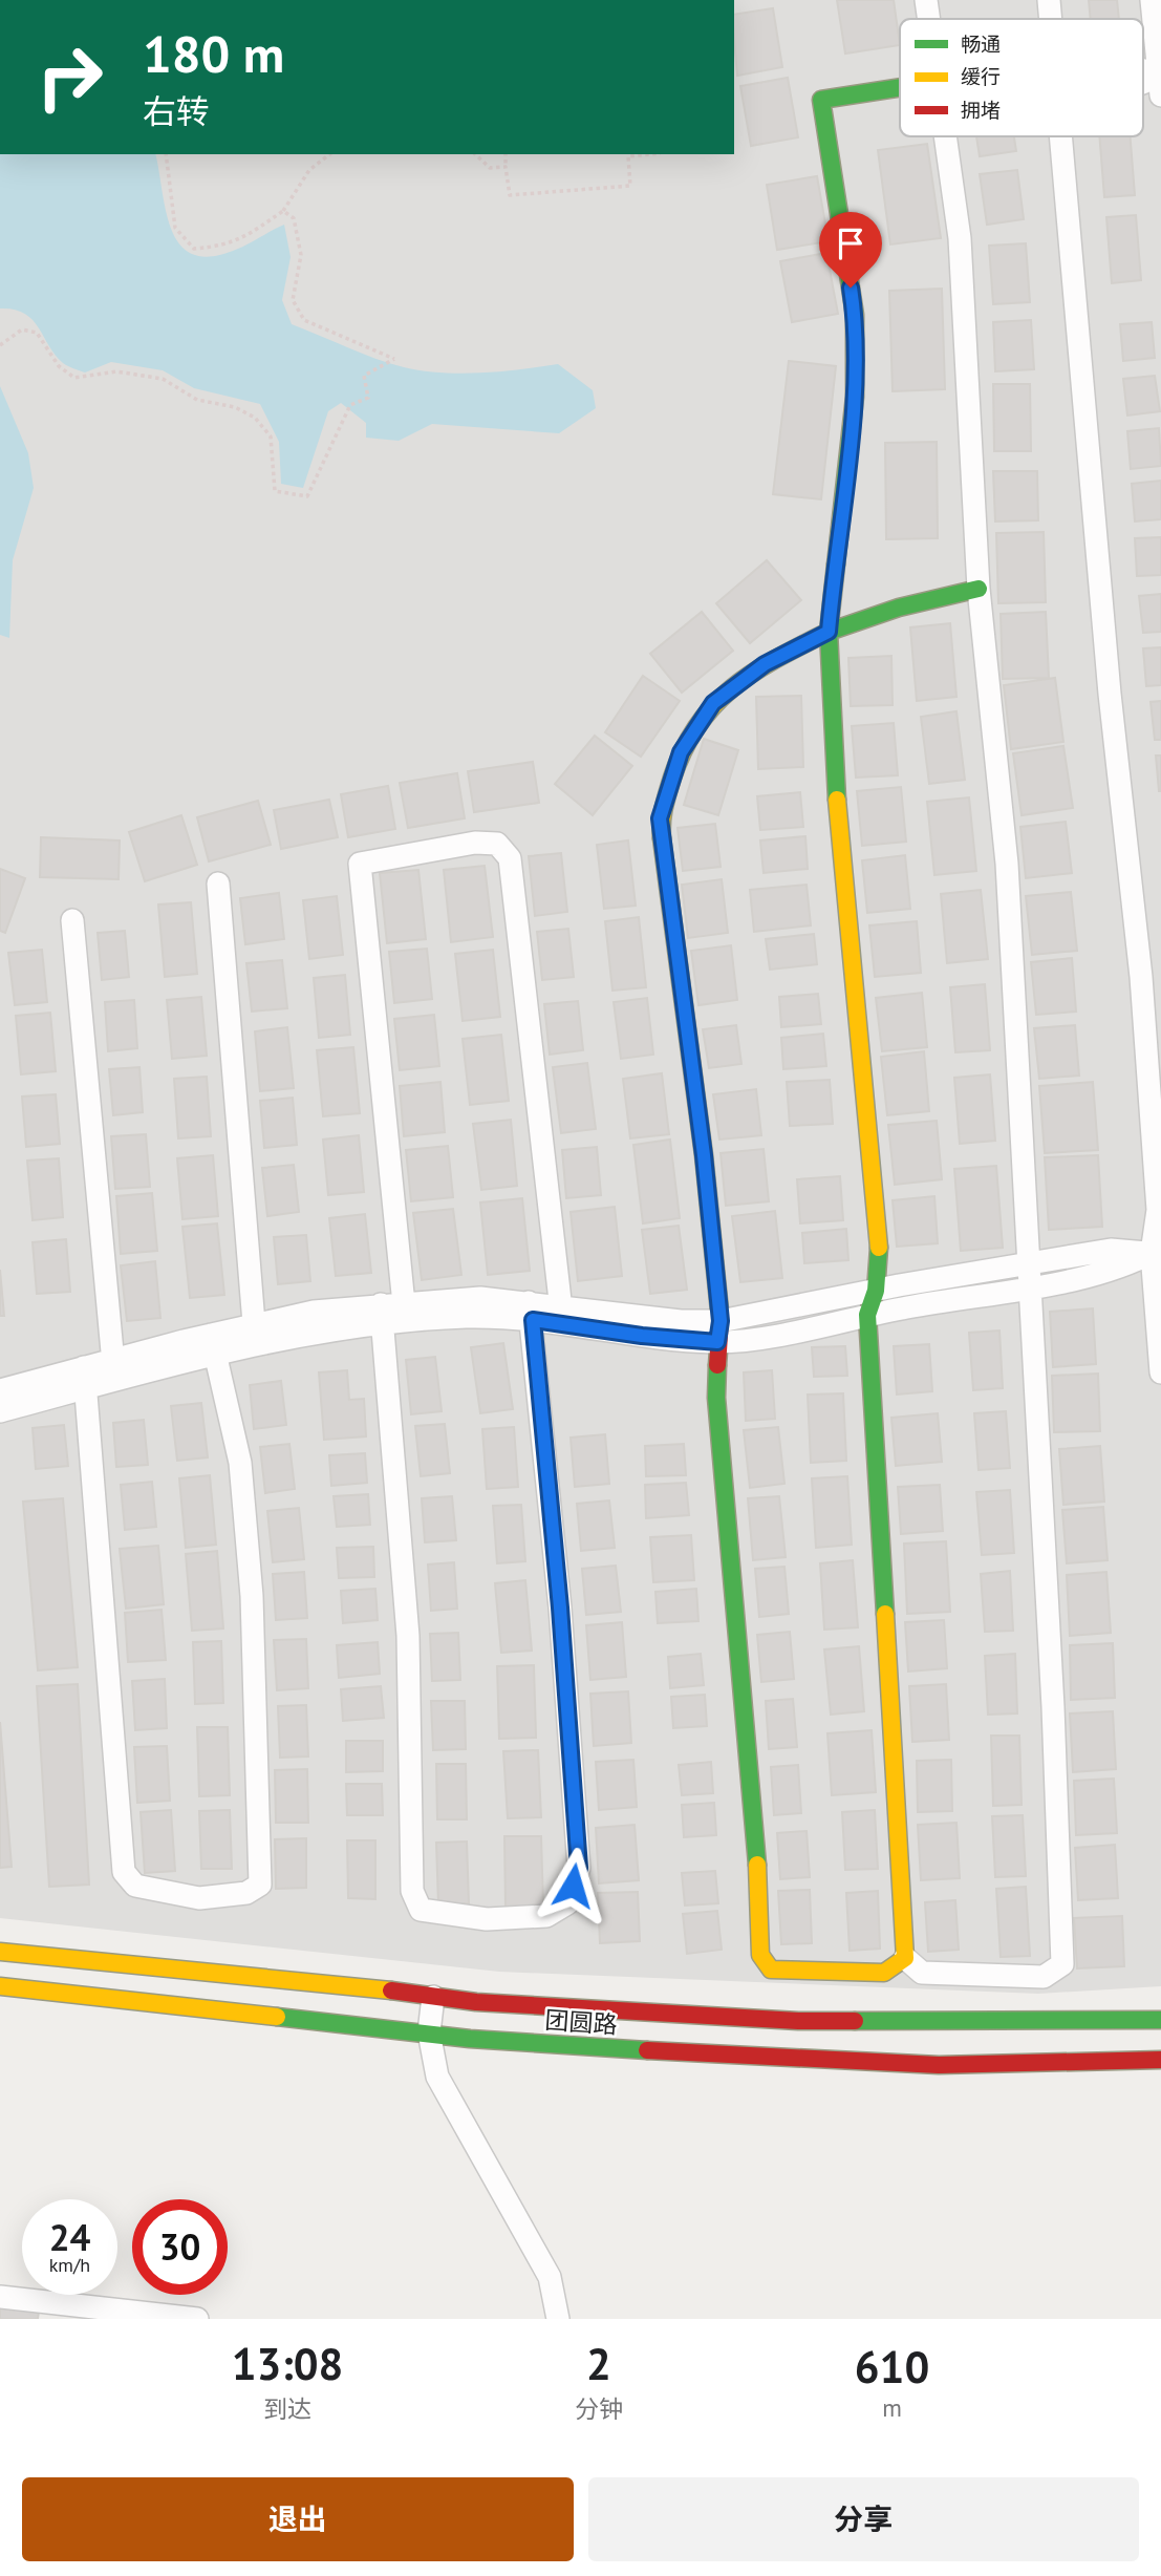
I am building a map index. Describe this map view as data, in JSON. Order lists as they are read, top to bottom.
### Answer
{
  "streets": {
    "street": ["团圆路"]
  },
  "legend": ["畅通", "缓行", "拥堵"],
  "page": {
    "turn": ["180 m", "右转"],
    "speed": "24 km/h",
    "limit": "30",
    "eta": [
      "13:08",
      "到达",
      "2",
      "分钟",
      "610",
      "m"
    ],
    "buttons": ["退出", "分享"]
  }
}
